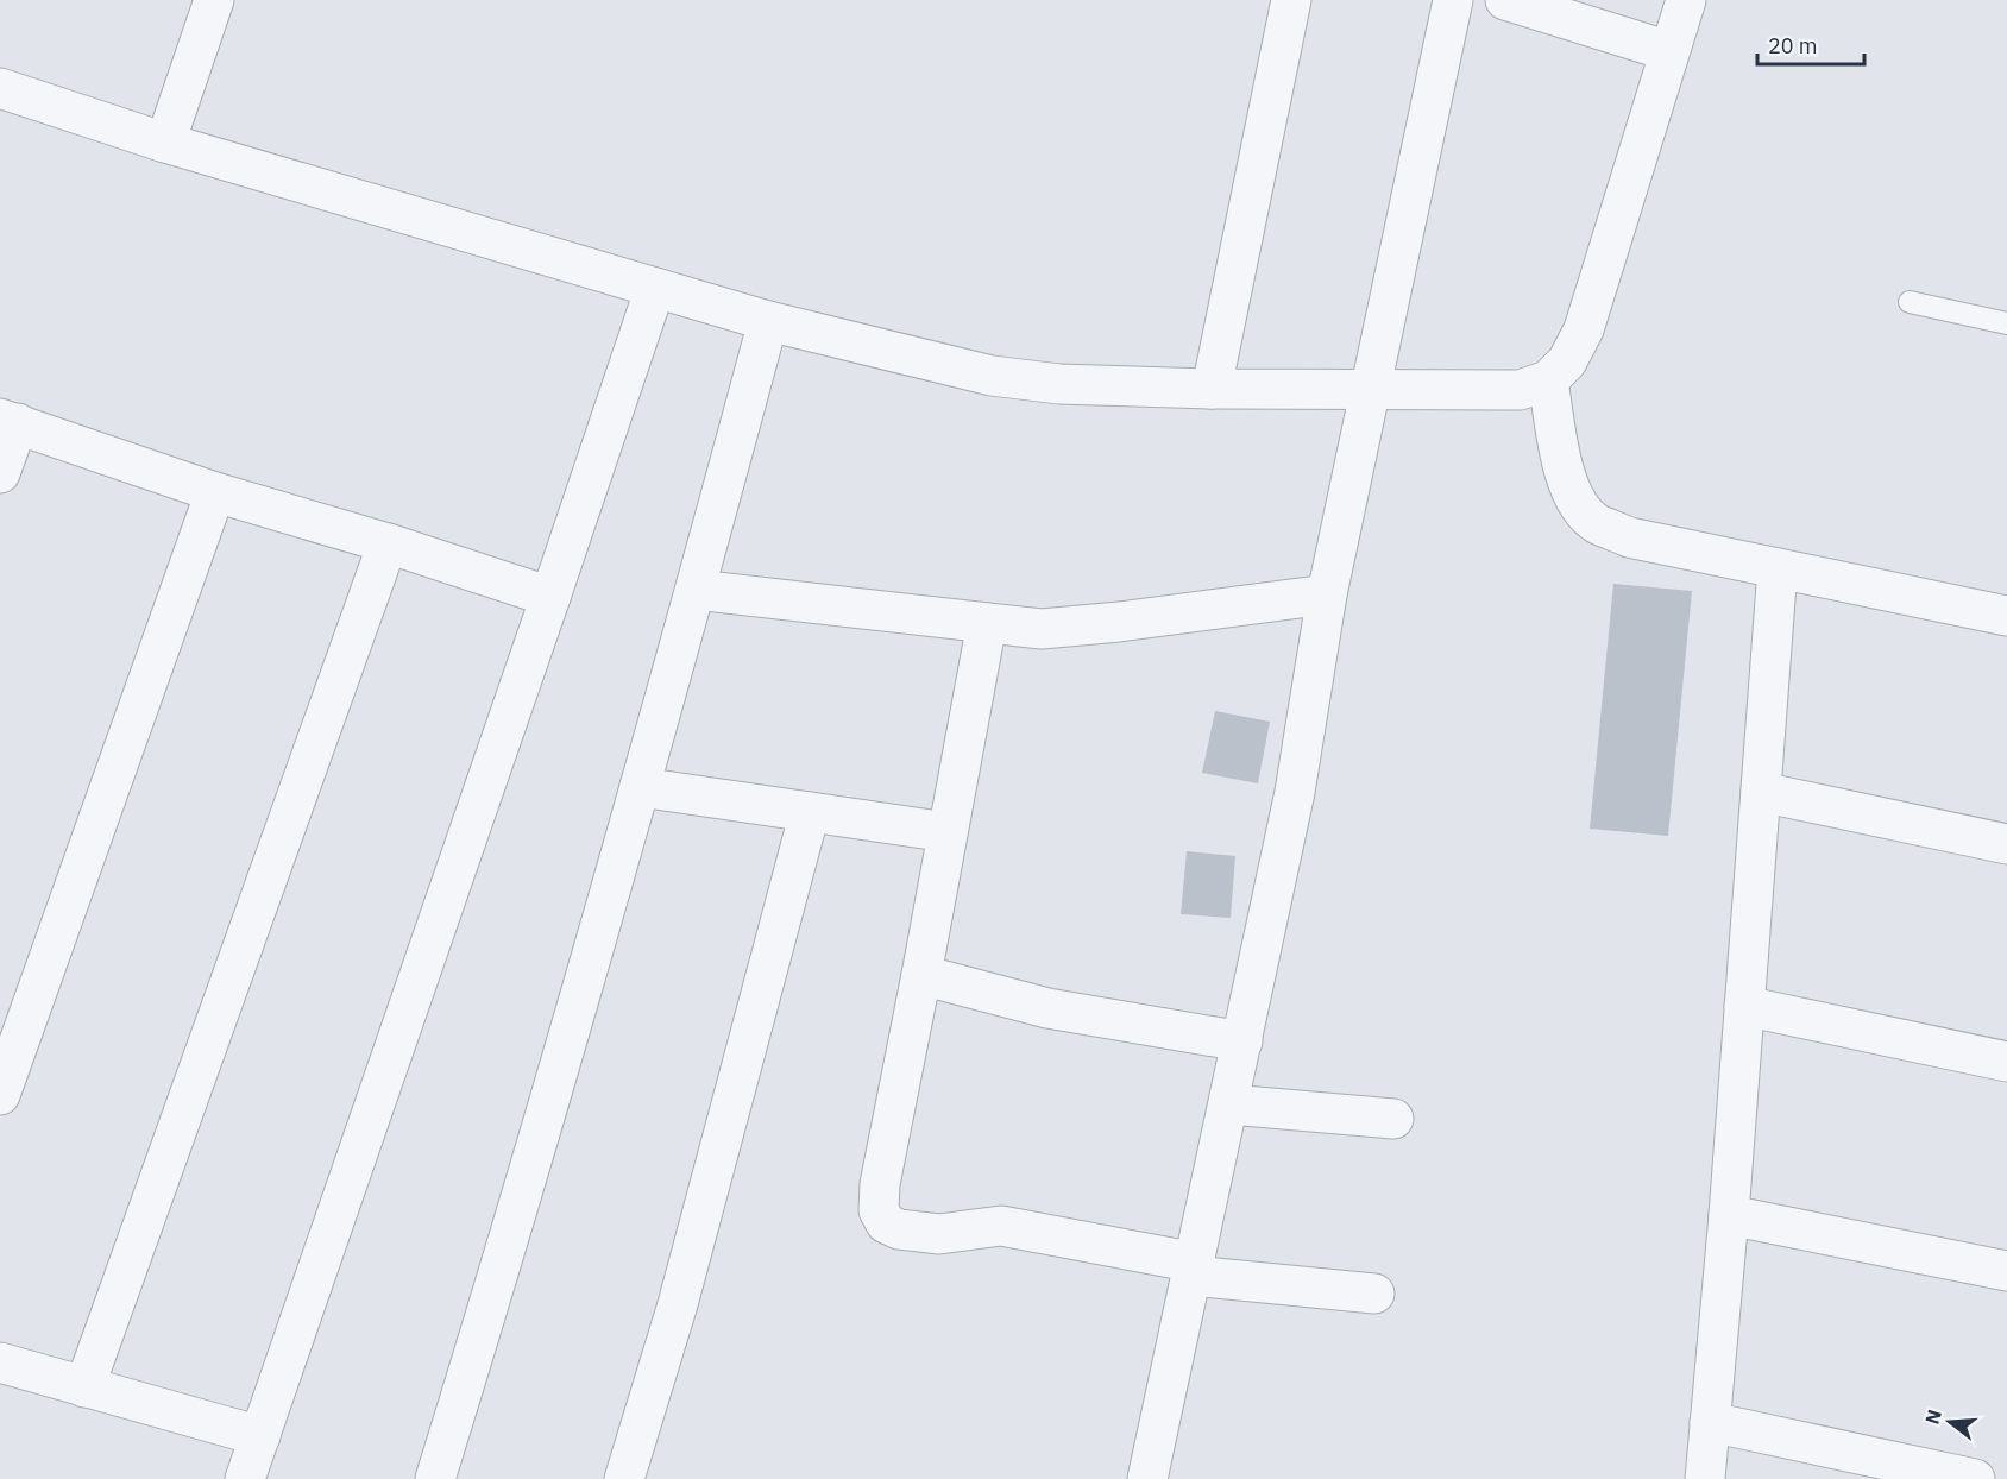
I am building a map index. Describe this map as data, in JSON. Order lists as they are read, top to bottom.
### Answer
{
  "scale_bar": "20 m",
  "north": "left"
}
